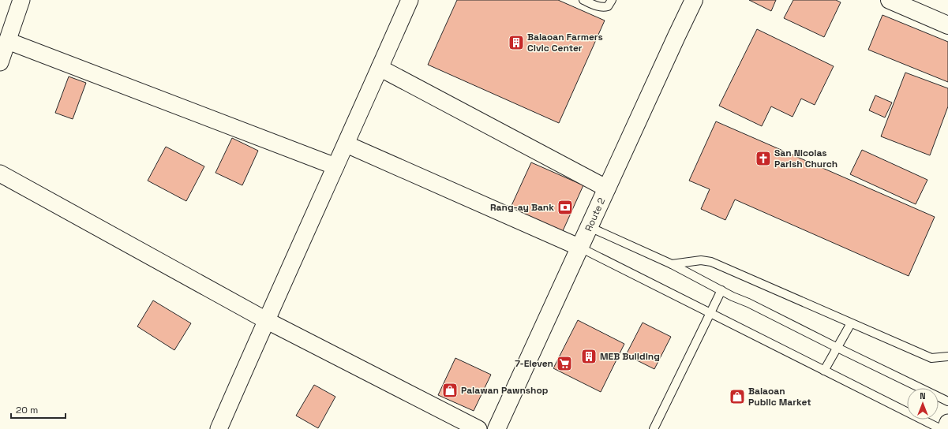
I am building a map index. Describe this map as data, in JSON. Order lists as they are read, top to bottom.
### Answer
{
  "streets": {
    "main road": ["Route 2"]
  },
  "places": {
    "building": ["Balaoan Farmers Civic Center", "MEB Building"],
    "church": ["San Nicolas Parish Church"],
    "bank": ["Rang-ay Bank"],
    "supermarket": ["7-Eleven"],
    "shop": ["Palawan Pawnshop", "Balaoan Public Market"]
  },
  "scale_bar": "20 m",
  "north": "top"
}
